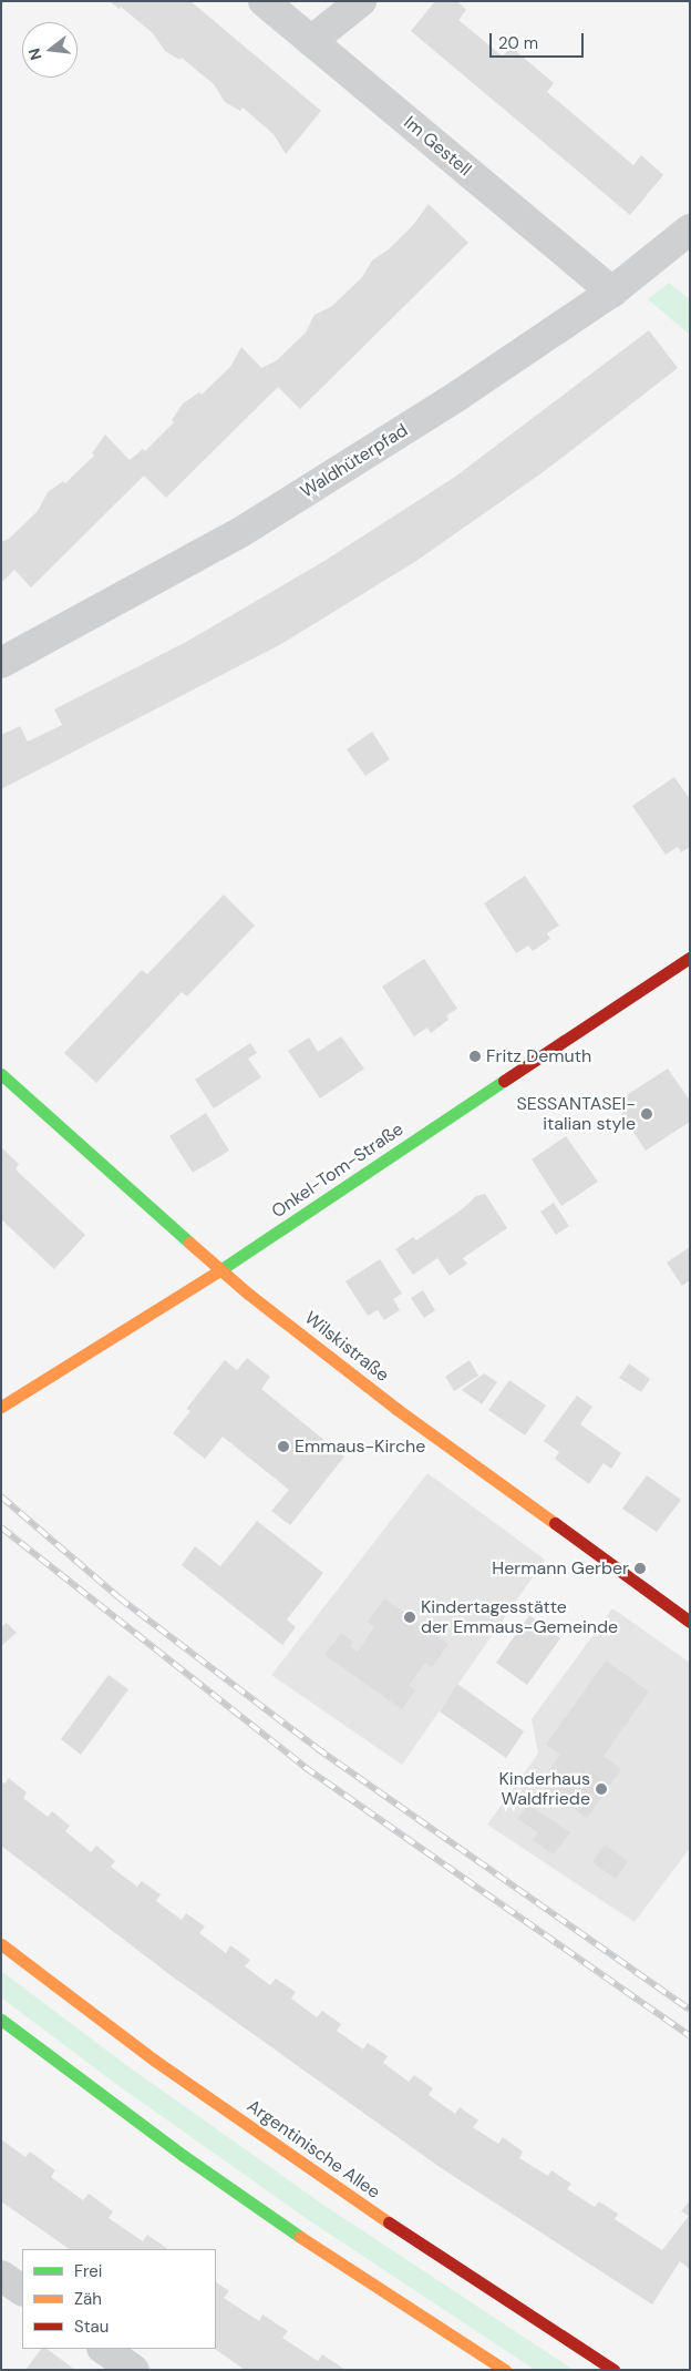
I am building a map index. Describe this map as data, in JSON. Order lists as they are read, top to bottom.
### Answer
{
  "streets": {
    "main road": ["Onkel-Tom-Straße", "Wilskistraße", "Argentinische Allee"],
    "street": ["Im Gestell", "Waldhüterpfad"]
  },
  "crossings": [
    ["Im Gestell", "Waldhüterpfad"],
    ["Onkel-Tom-Straße", "Wilskistraße"]
  ],
  "places": [
    "Fritz Demuth",
    "SESSANTASEI- italian style",
    "Emmaus-Kirche",
    "Hermann Gerber",
    "Kindertagesstätte der Emmaus-Gemeinde",
    "Kinderhaus Waldfriede"
  ],
  "legend": ["Frei", "Zäh", "Stau"],
  "scale_bar": "20 m",
  "north": "left"
}
